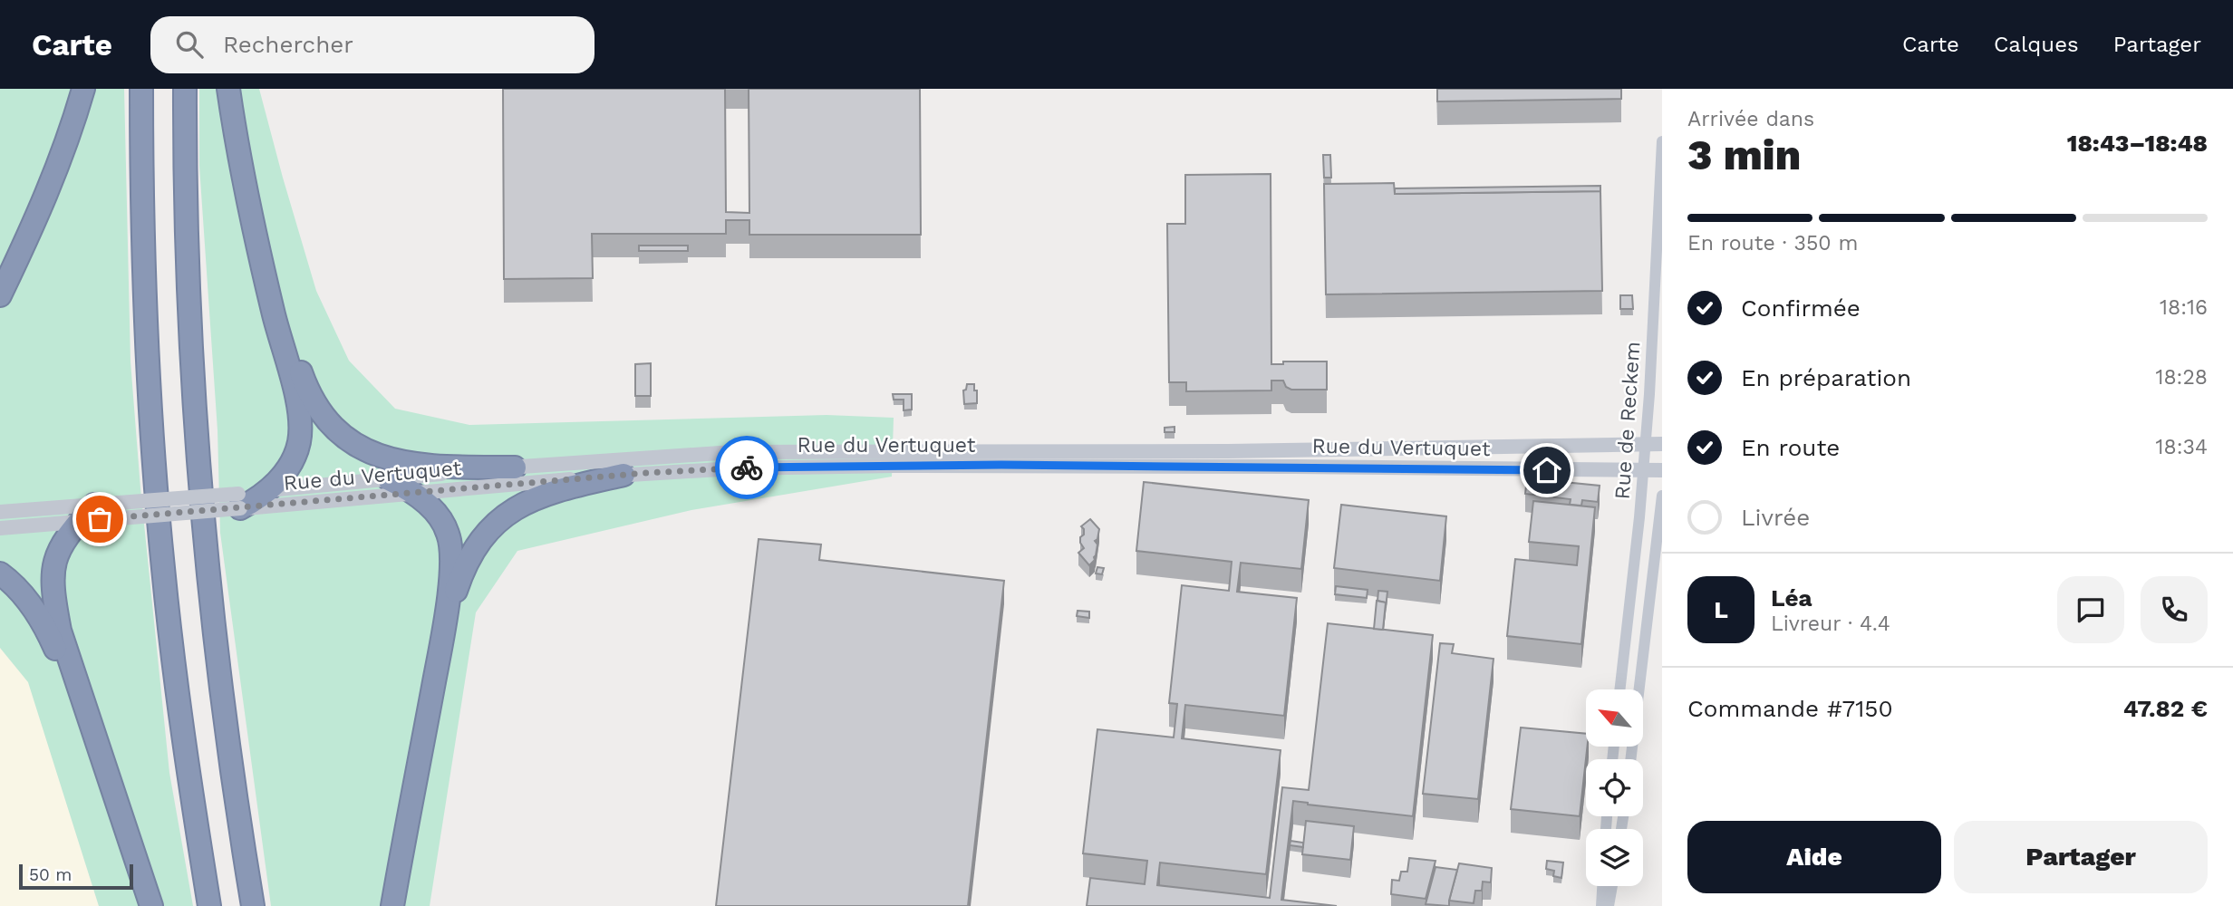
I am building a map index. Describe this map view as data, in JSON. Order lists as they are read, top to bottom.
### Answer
{
  "streets": {
    "street": ["Rue de Reckem", "Rue du Vertuquet"]
  },
  "crossings": [
    ["Rue de Reckem", "Rue du Vertuquet"]
  ],
  "scale_bar": "50 m",
  "north": "top left",
  "page": {
    "header": "Carte",
    "search": "Rechercher",
    "nav": ["Carte", "Calques", "Partager"],
    "heading": ["3 min", "Arrivée dans", "18:43–18:48"],
    "panel": [
      "Léa",
      "Livreur · 4.4",
      "Commande #7150",
      "47.82 €"
    ],
    "bar": "En route · 350 m",
    "list": [
      ["Confirmée", "18:16"],
      ["En préparation", "18:28"],
      ["En route", "18:34"],
      "Livrée"
    ],
    "round": "L",
    "buttons": ["Aide", "Partager"],
    "scale": "50 m"
  }
}
